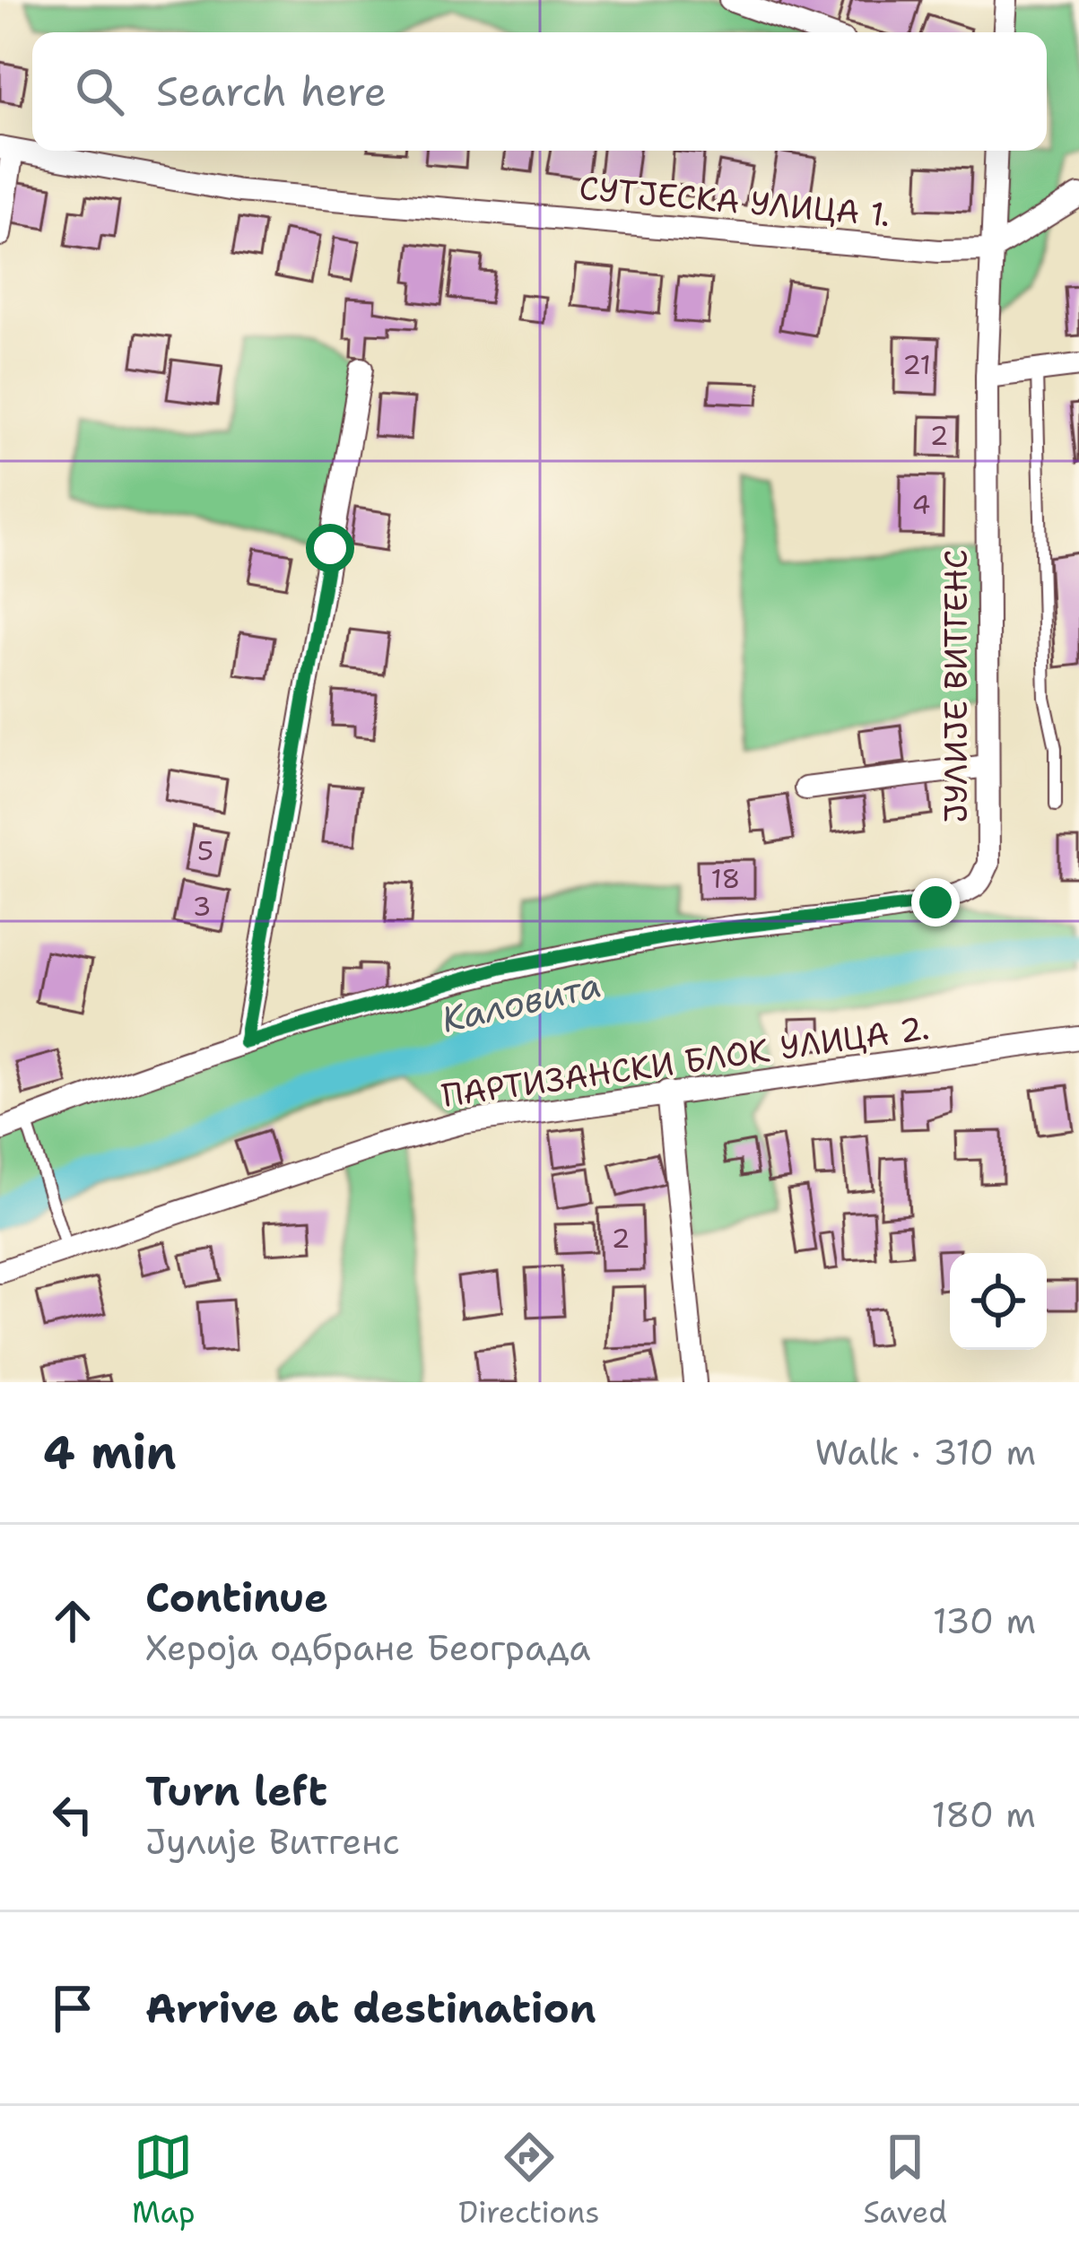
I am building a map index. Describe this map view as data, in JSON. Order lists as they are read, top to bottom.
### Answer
{
  "streets": {
    "street": ["СУТЈЕСКА УЛИЦА 1.", "ЈУЛИЈЕ ВИТГЕНС", "ПАРТИЗАНСКИ БЛОК УЛИЦА 2."]
  },
  "water": ["Каловита"],
  "house_numbers": [
    "21",
    "2",
    "4",
    "5",
    "18",
    "3",
    "2"
  ],
  "page": {
    "search": "Search here",
    "heading": ["4 min", "Walk · 310 m"],
    "list": [
      ["Continue", "Хероја одбране Београда", "130 m"],
      ["Turn left", "Јулије Витгенс", "180 m"],
      "Arrive at destination"
    ],
    "nav": ["Map", "Directions", "Saved"]
  }
}
